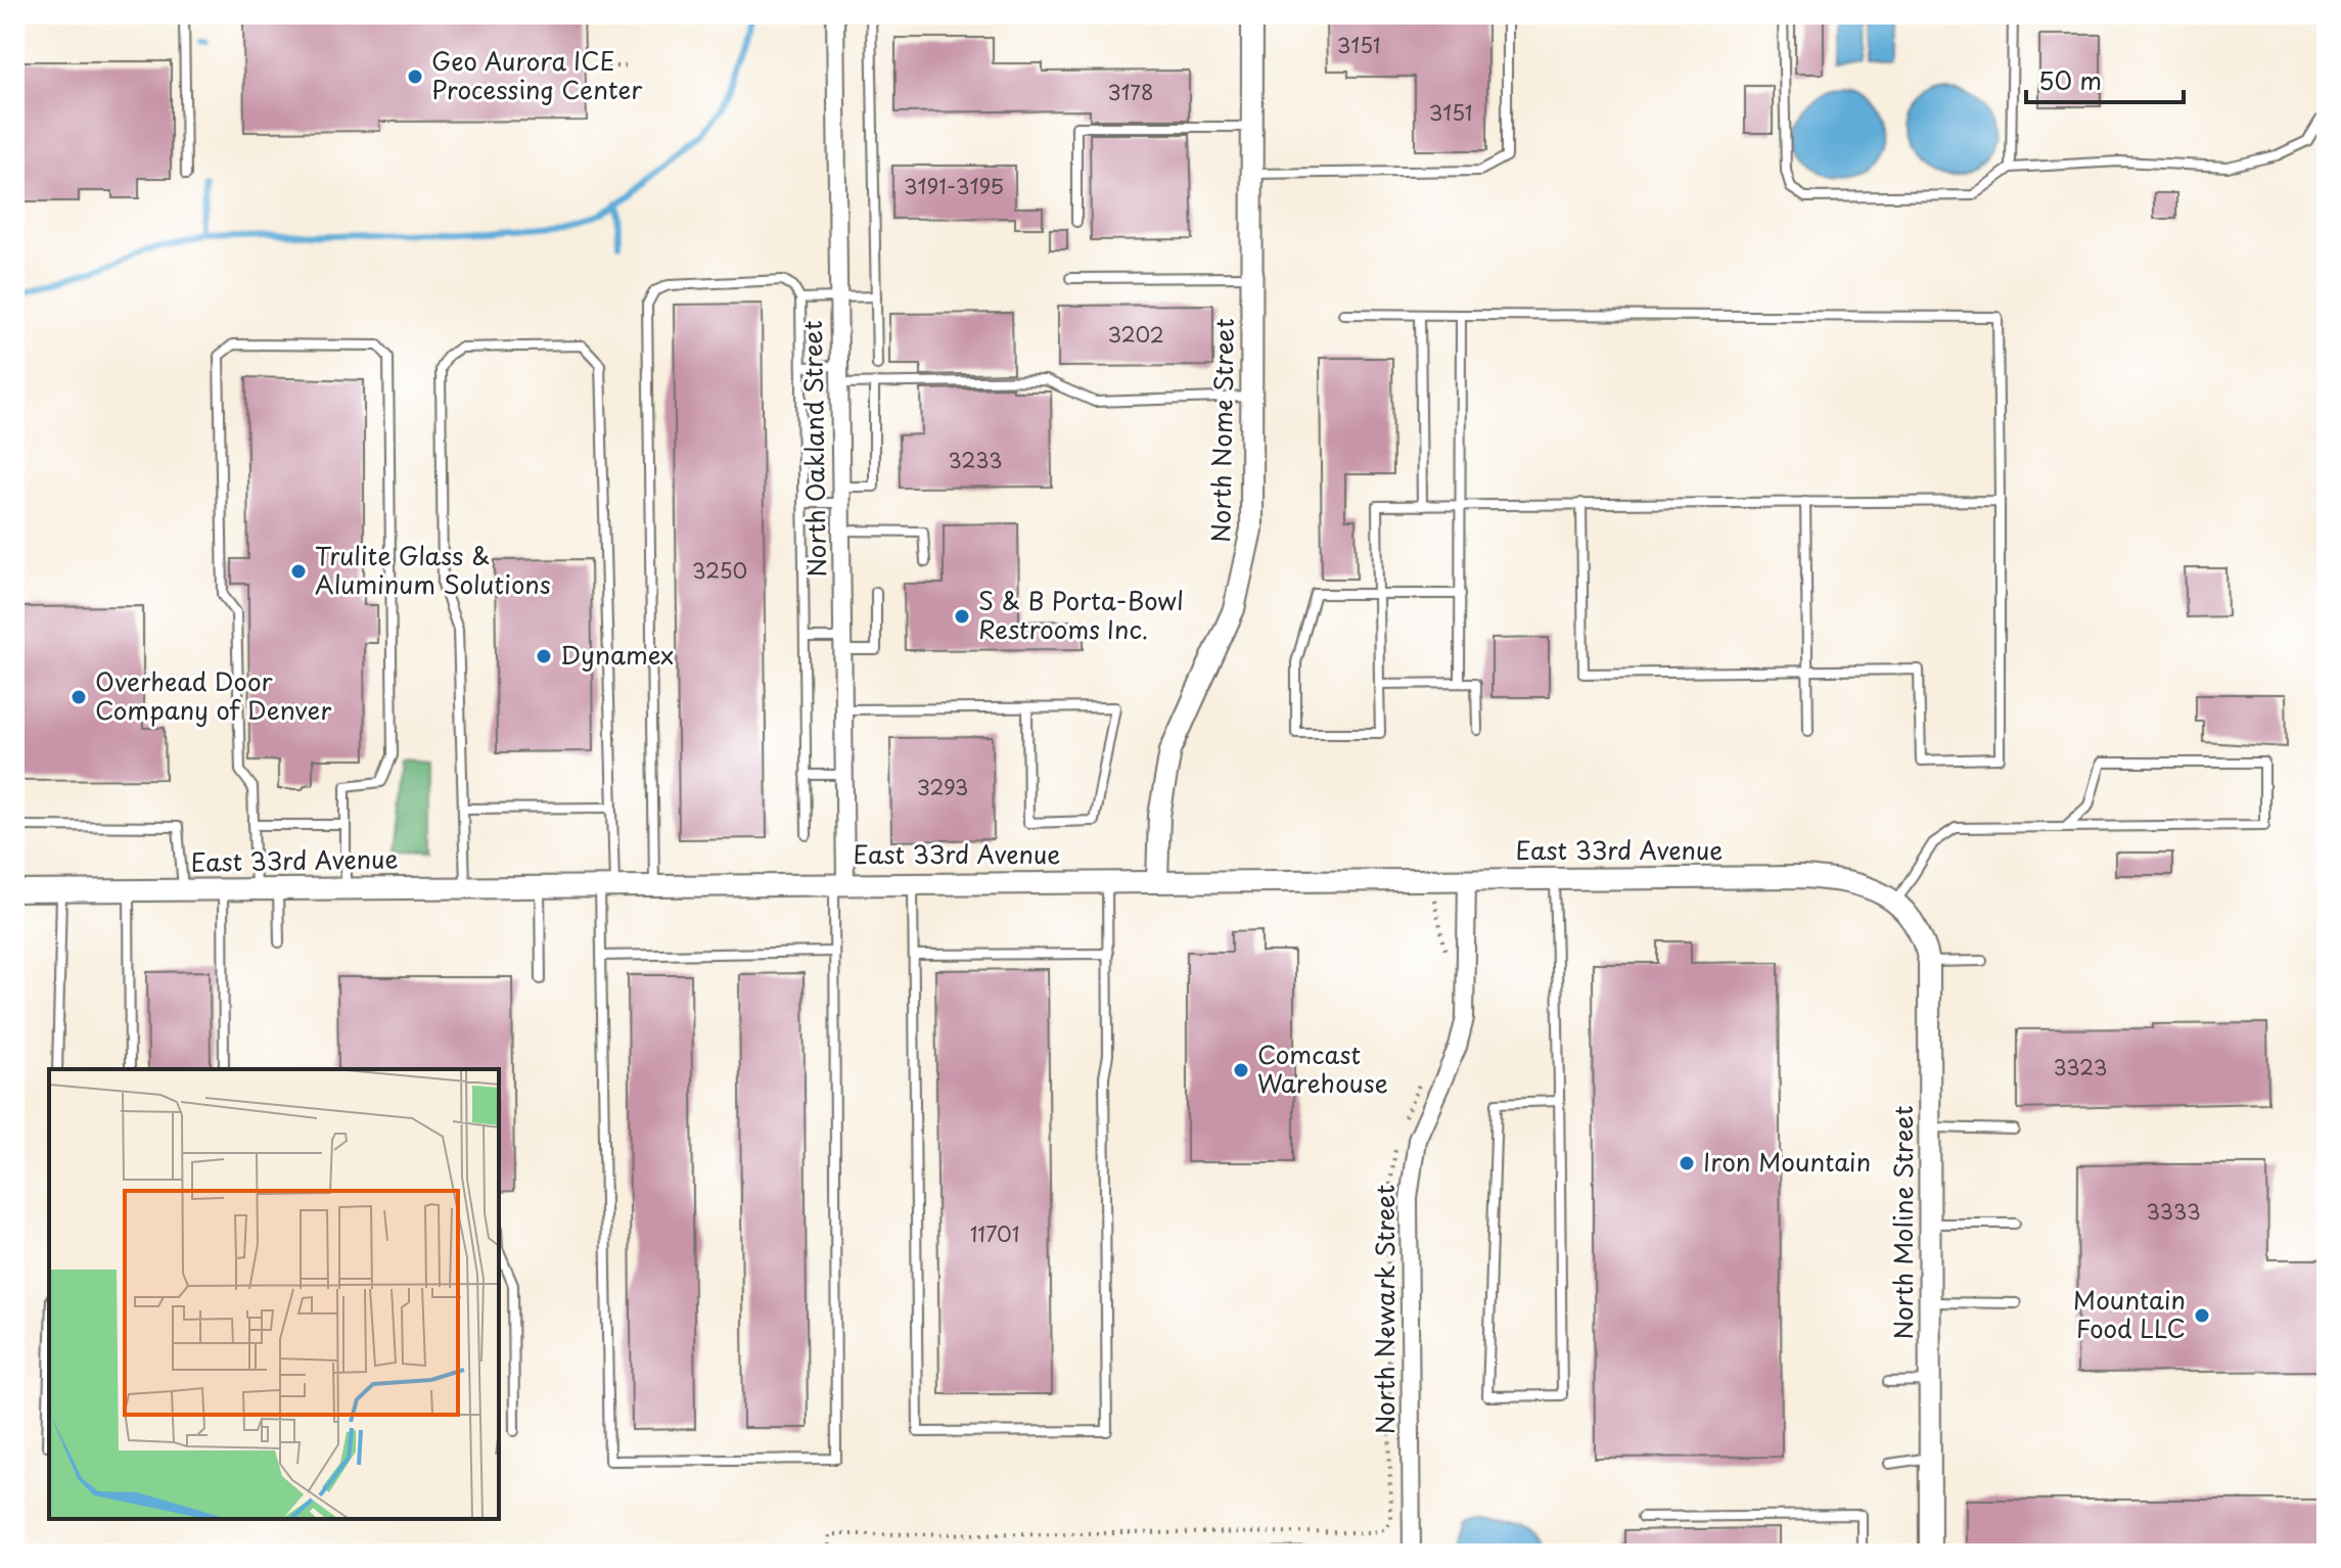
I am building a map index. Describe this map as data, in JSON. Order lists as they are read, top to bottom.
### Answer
{
  "streets": {
    "street": [
      "North Nome Street",
      "North Oakland Street",
      "East 33rd Avenue",
      "North Moline Street",
      "North Newark Street"
    ]
  },
  "crossings": [
    ["North Nome Street", "East 33rd Avenue"],
    ["North Oakland Street", "East 33rd Avenue"],
    ["East 33rd Avenue", "North Moline Street"],
    ["East 33rd Avenue", "North Newark Street"]
  ],
  "places": [
    "Geo Aurora ICE Processing Center",
    "Trulite Glass & Aluminum Solutions",
    "S & B Porta-Bowl Restrooms Inc.",
    "Dynamex",
    "Overhead Door Company of Denver",
    "Comcast Warehouse",
    "Iron Mountain",
    "Mountain Food LLC"
  ],
  "house_numbers": [
    "3151",
    "3178",
    "3151",
    "3191-3195",
    "3202",
    "3233",
    "3250",
    "3293",
    "3323",
    "3333",
    "11701"
  ],
  "scale_bar": "50 m"
}
